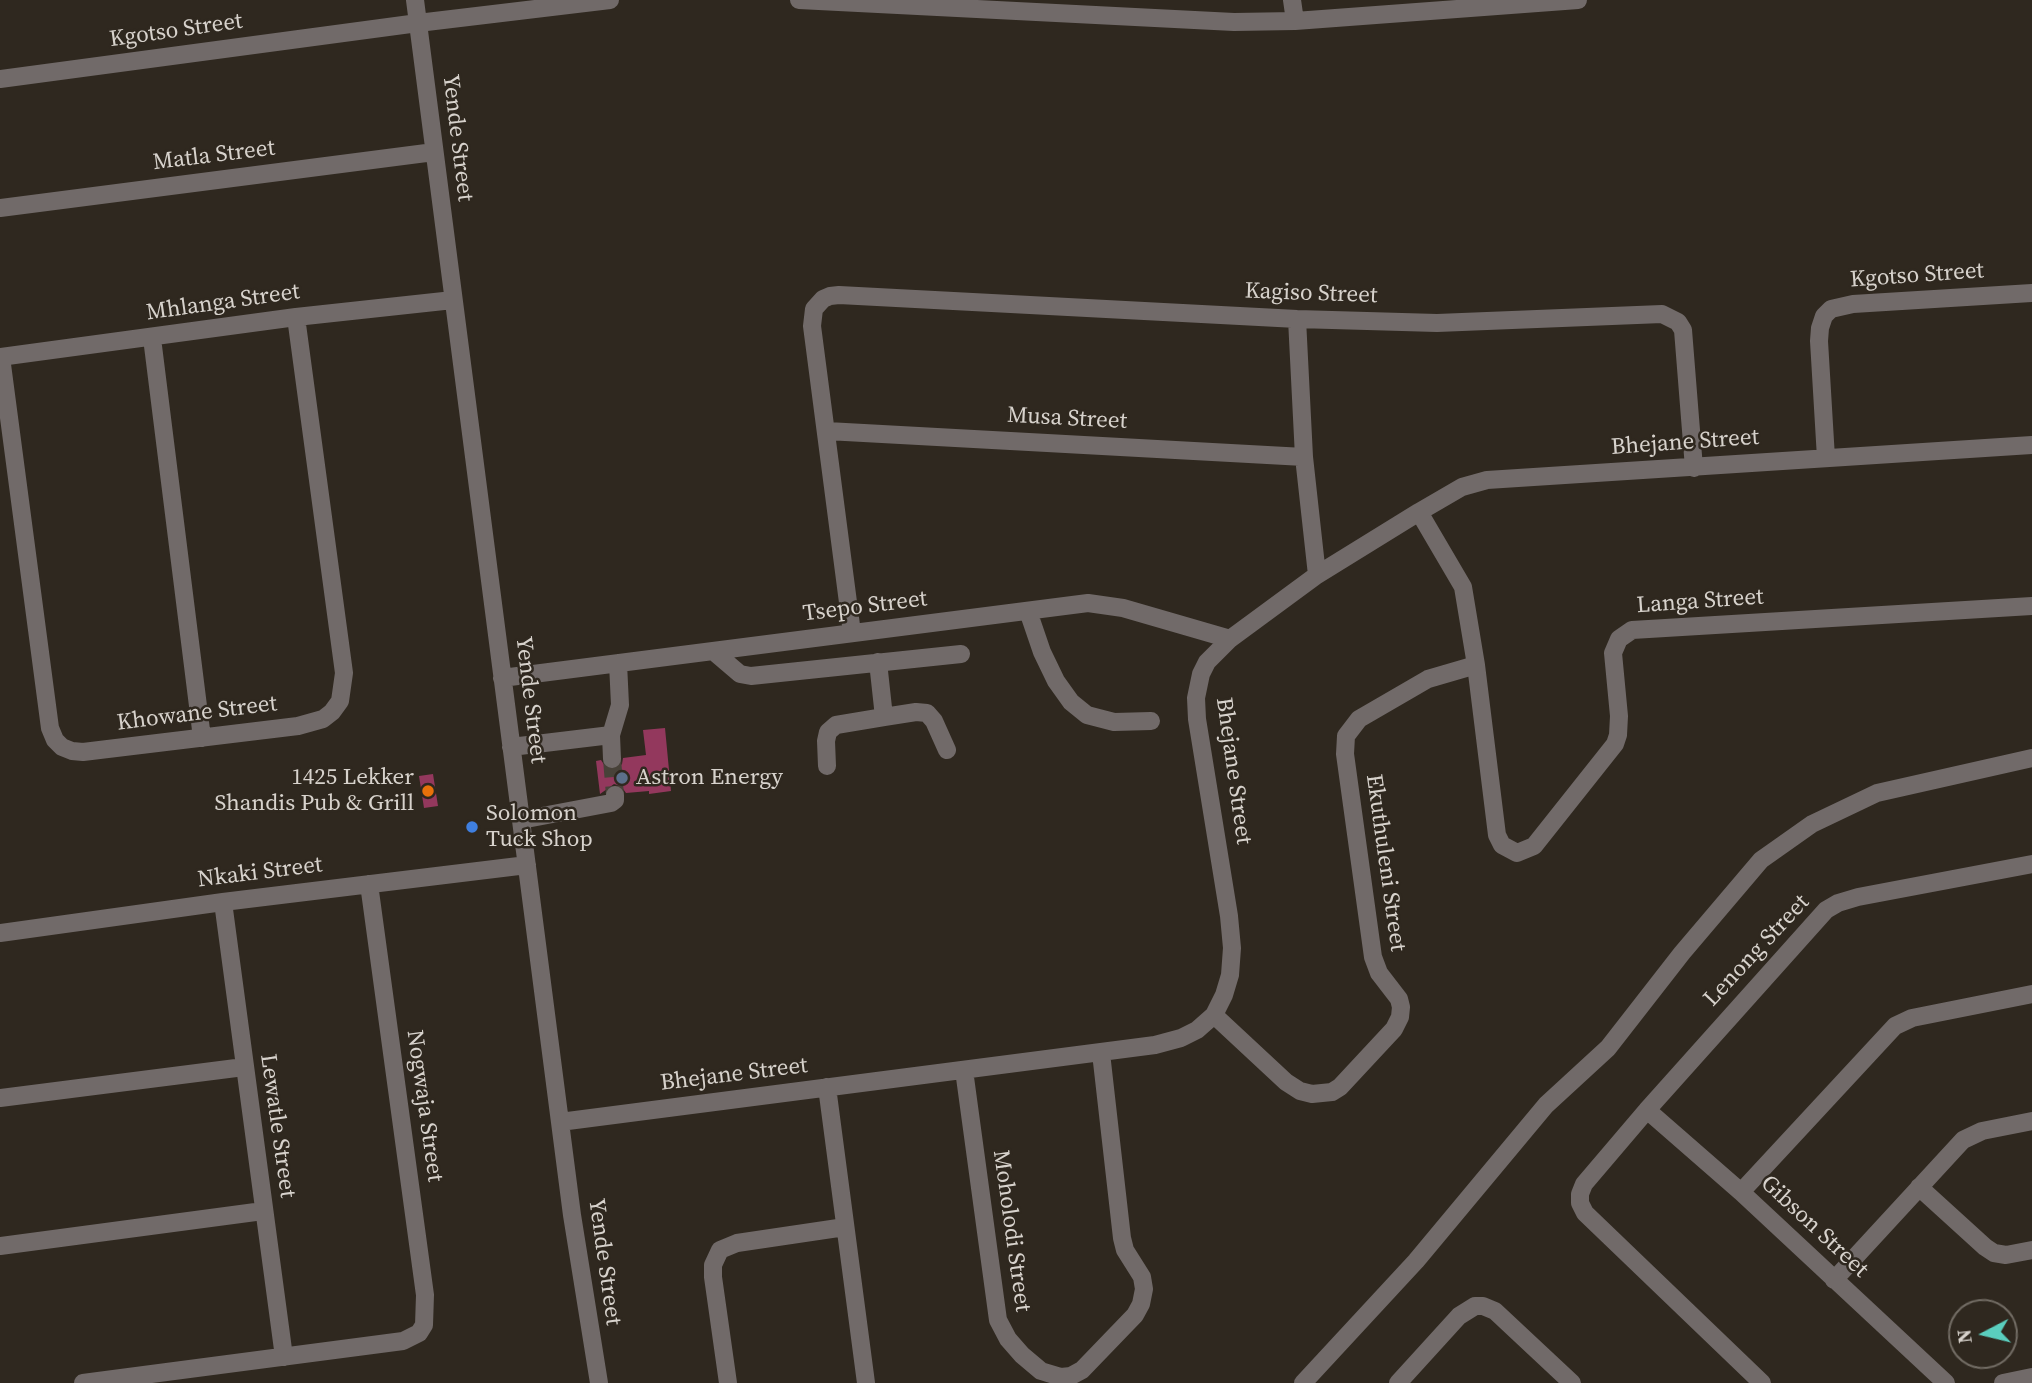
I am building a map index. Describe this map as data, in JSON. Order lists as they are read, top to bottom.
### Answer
{
  "streets": {
    "street": [
      "Kgotso Street",
      "Yende Street",
      "Matla Street",
      "Kagiso Street",
      "Mhlanga Street",
      "Musa Street",
      "Bhejane Street",
      "Langa Street",
      "Tsepo Street",
      "Khowane Street",
      "Ekuthuleni Street",
      "Nkaki Street",
      "Lenong Street",
      "Nogwaja Street",
      "Lewatle Street",
      "Gibson Street",
      "Moholodi Street"
    ]
  },
  "crossings": [
    ["Kgotso Street", "Yende Street"],
    ["Kgotso Street", "Bhejane Street"],
    ["Yende Street", "Matla Street"],
    ["Yende Street", "Mhlanga Street"],
    ["Yende Street", "Bhejane Street"],
    ["Yende Street", "Tsepo Street"],
    ["Yende Street", "Nkaki Street"],
    ["Kagiso Street", "Musa Street"],
    ["Kagiso Street", "Bhejane Street"],
    ["Mhlanga Street", "Khowane Street"],
    ["Bhejane Street", "Langa Street"],
    ["Bhejane Street", "Tsepo Street"],
    ["Bhejane Street", "Ekuthuleni Street"],
    ["Bhejane Street", "Moholodi Street"],
    ["Langa Street", "Ekuthuleni Street"],
    ["Nkaki Street", "Nogwaja Street"],
    ["Nkaki Street", "Lewatle Street"],
    ["Lenong Street", "Gibson Street"],
    ["Nogwaja Street", "Lewatle Street"]
  ],
  "places": ["Astron Energy", "1425 Lekker Shandis Pub & Grill", "Solomon Tuck Shop"],
  "north": "left"
}
